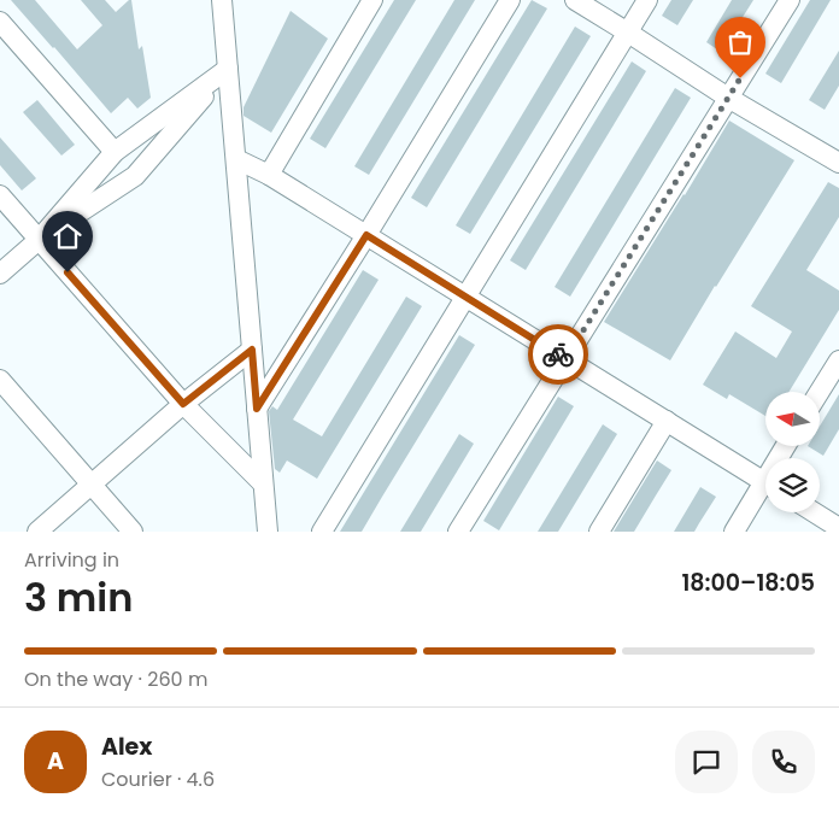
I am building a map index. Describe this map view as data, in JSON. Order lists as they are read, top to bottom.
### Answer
{
  "north": "left",
  "page": {
    "heading": ["3 min", "Arriving in", "18:00–18:05"],
    "panel": ["Alex", "Courier · 4.6"],
    "bar": "On the way · 260 m",
    "round": "A"
  }
}
